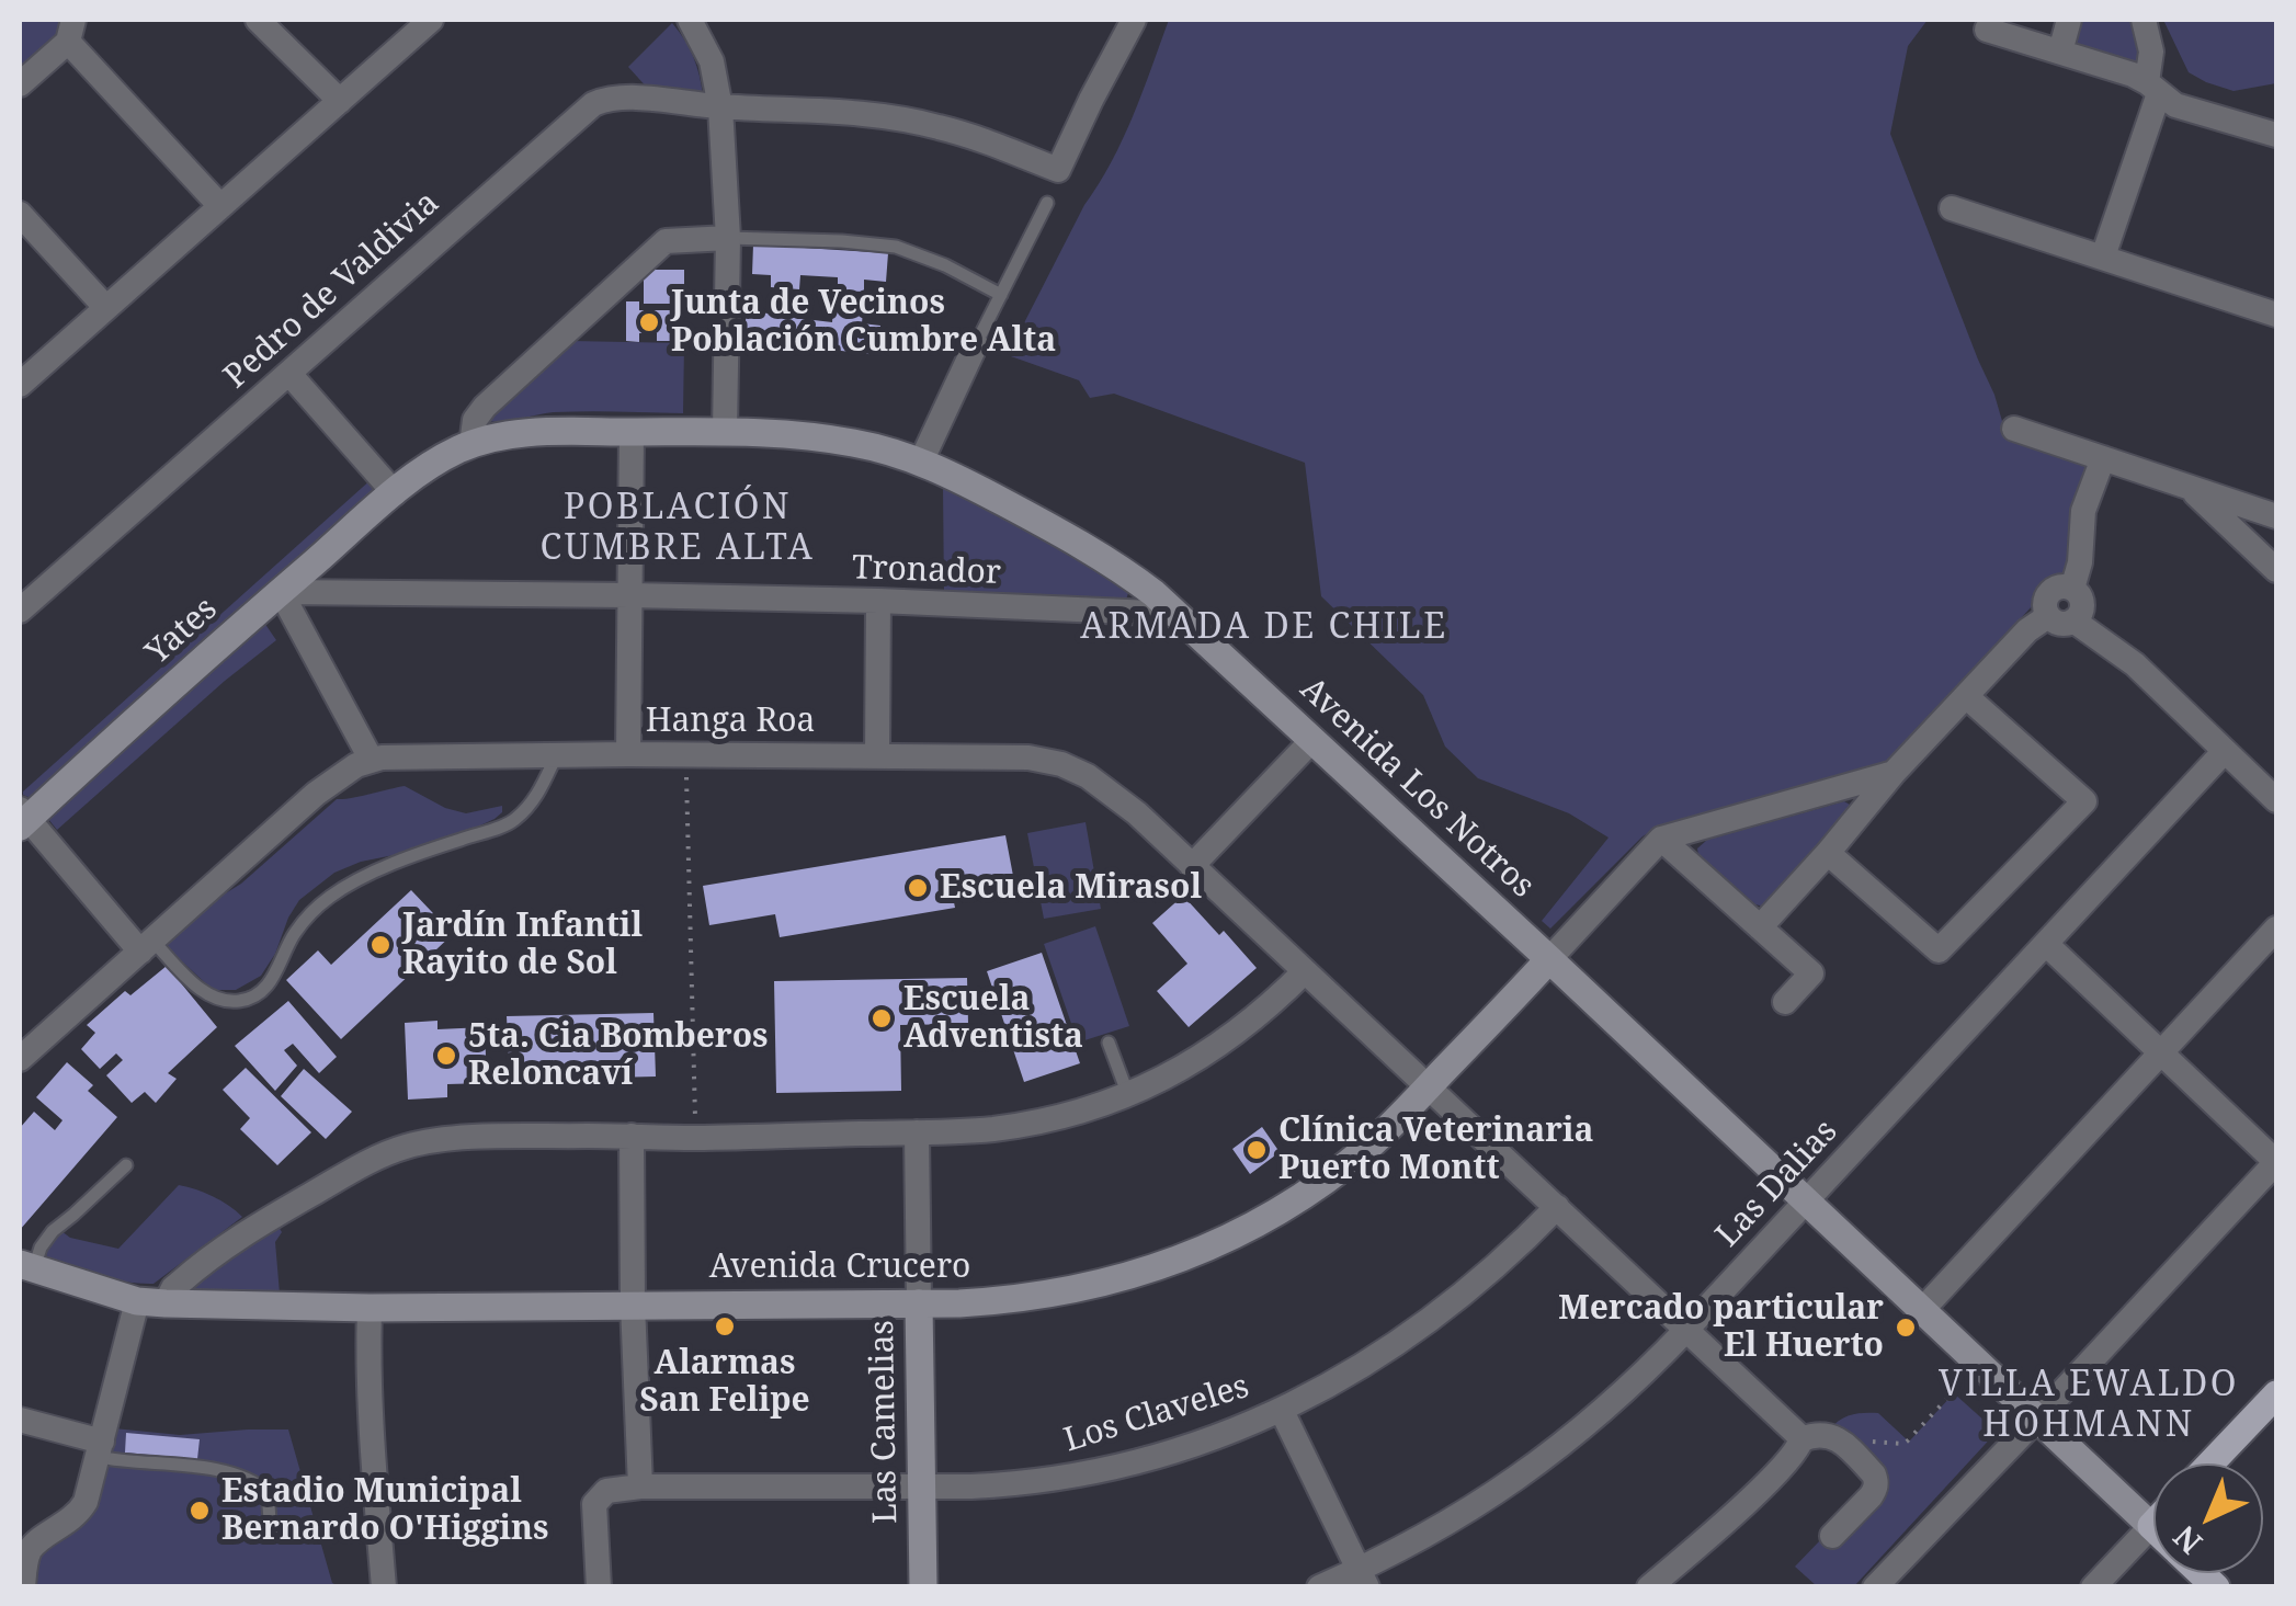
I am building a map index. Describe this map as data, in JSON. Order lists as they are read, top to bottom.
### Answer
{
  "streets": {
    "main road": [
      "Yates",
      "Avenida Los Notros",
      "Avenida Crucero",
      "Las Camelias"
    ],
    "street": [
      "Pedro de Valdivia",
      "Tronador",
      "Hanga Roa",
      "Las Dalias",
      "Los Claveles"
    ]
  },
  "crossings": [
    ["Tronador", "Yates"],
    ["Tronador", "Avenida Los Notros"],
    ["Yates", "Avenida Los Notros"],
    ["Hanga Roa", "Las Dalias"],
    ["Hanga Roa", "Avenida Crucero"],
    ["Hanga Roa", "Los Claveles"],
    ["Avenida Los Notros", "Las Dalias"],
    ["Avenida Los Notros", "Avenida Crucero"],
    ["Avenida Crucero", "Las Camelias"],
    ["Los Claveles", "Las Camelias"]
  ],
  "districts": ["POBLACIÓN CUMBRE ALTA", "ARMADA DE CHILE", "VILLA EWALDO HOHMANN"],
  "places": [
    "Junta de Vecinos Población Cumbre Alta",
    "Escuela Mirasol",
    "Jardín Infantil Rayito de Sol",
    "Escuela Adventista",
    "5ta. Cia Bomberos Reloncaví",
    "Clínica Veterinaria Puerto Montt",
    "Alarmas San Felipe",
    "Mercado particular El Huerto",
    "Estadio Municipal Bernardo O'Higgins"
  ],
  "north": "bottom left"
}
